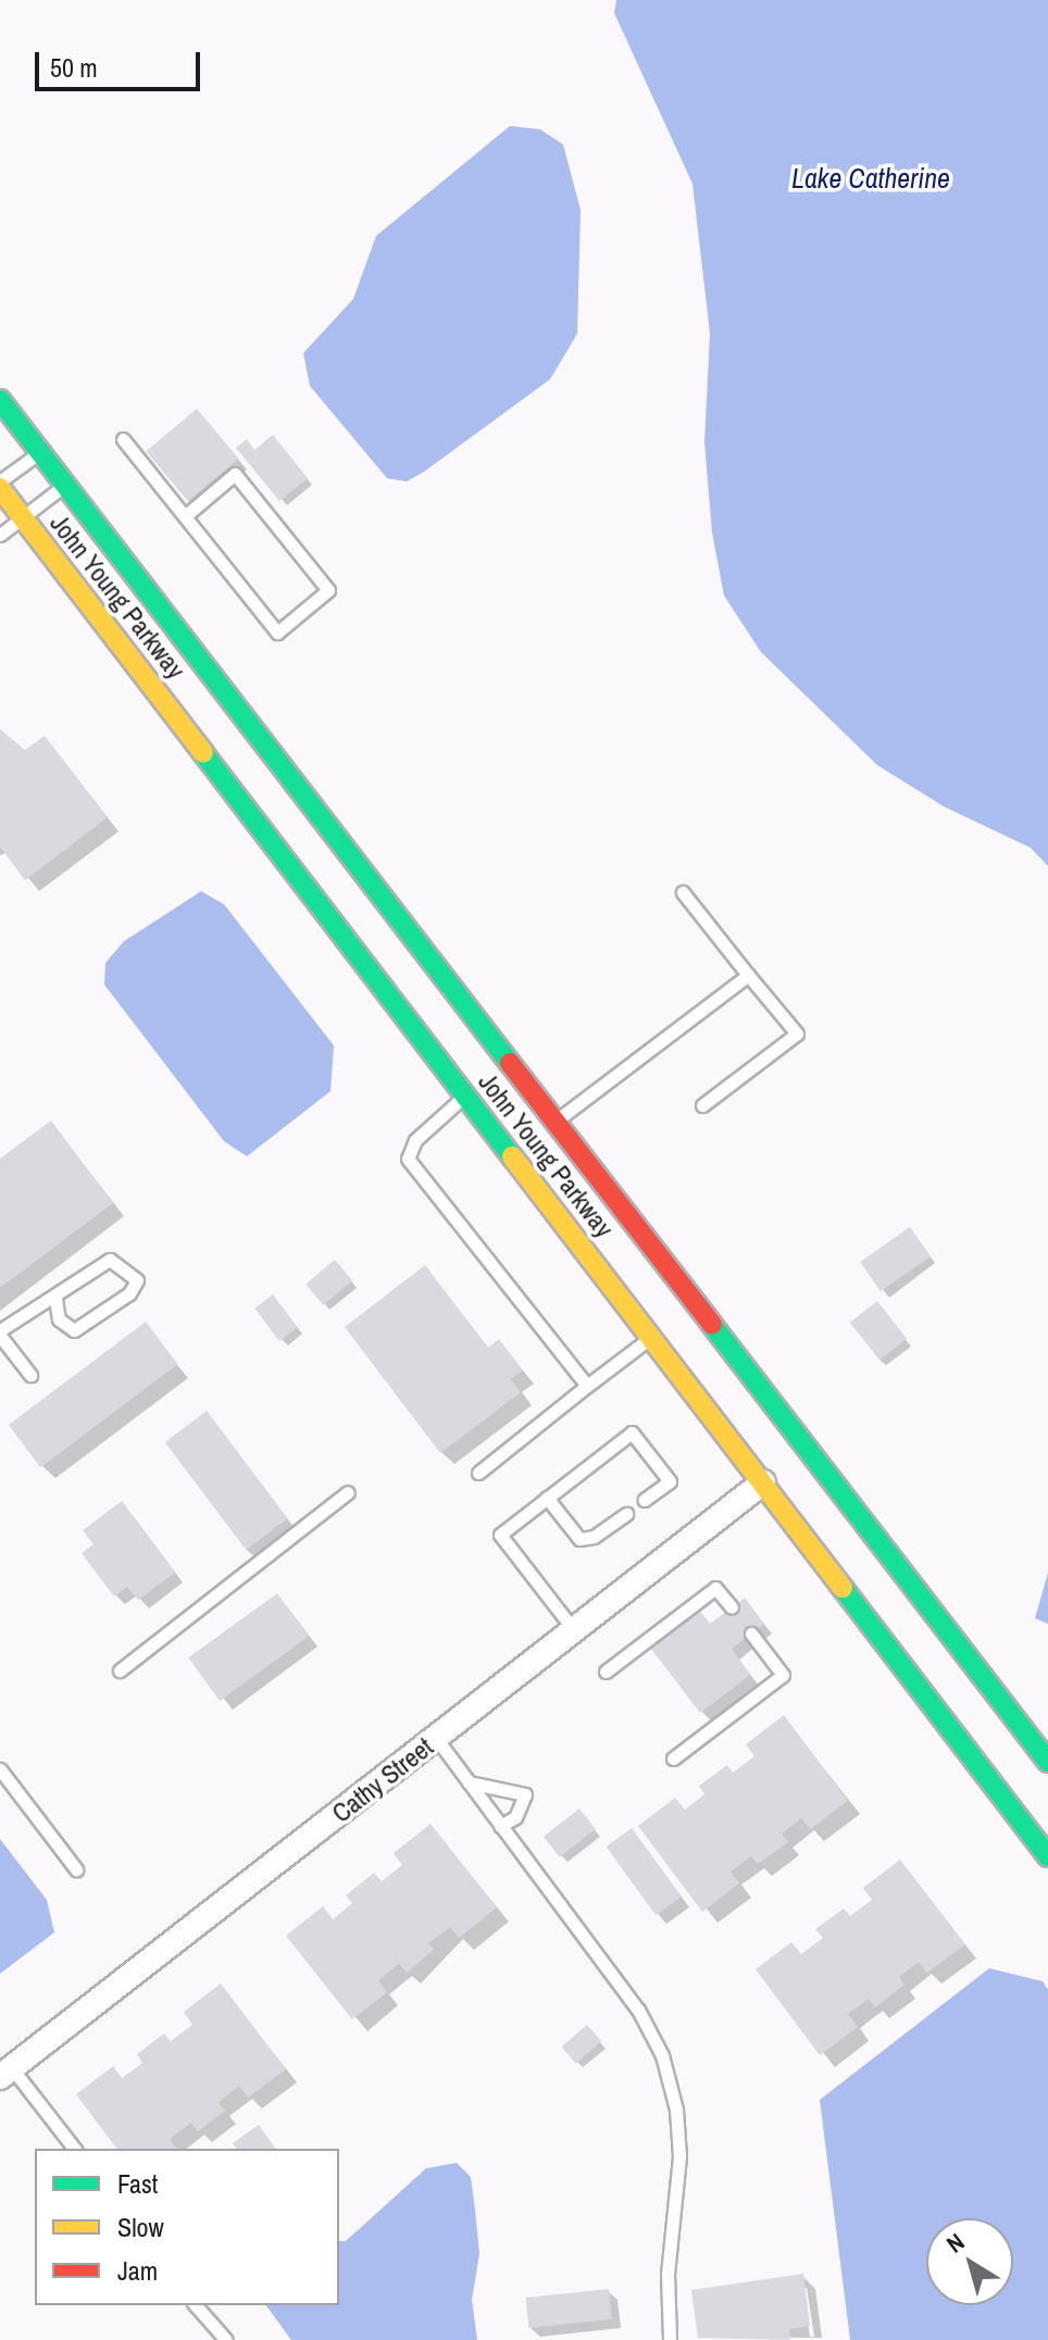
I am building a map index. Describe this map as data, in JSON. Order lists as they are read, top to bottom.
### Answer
{
  "streets": {
    "highway": ["John Young Parkway"],
    "street": ["Cathy Street"]
  },
  "crossings": [
    ["John Young Parkway", "Cathy Street"]
  ],
  "water": ["Lake Catherine"],
  "legend": ["Fast", "Slow", "Jam"],
  "scale_bar": "50 m",
  "north": "top left"
}
